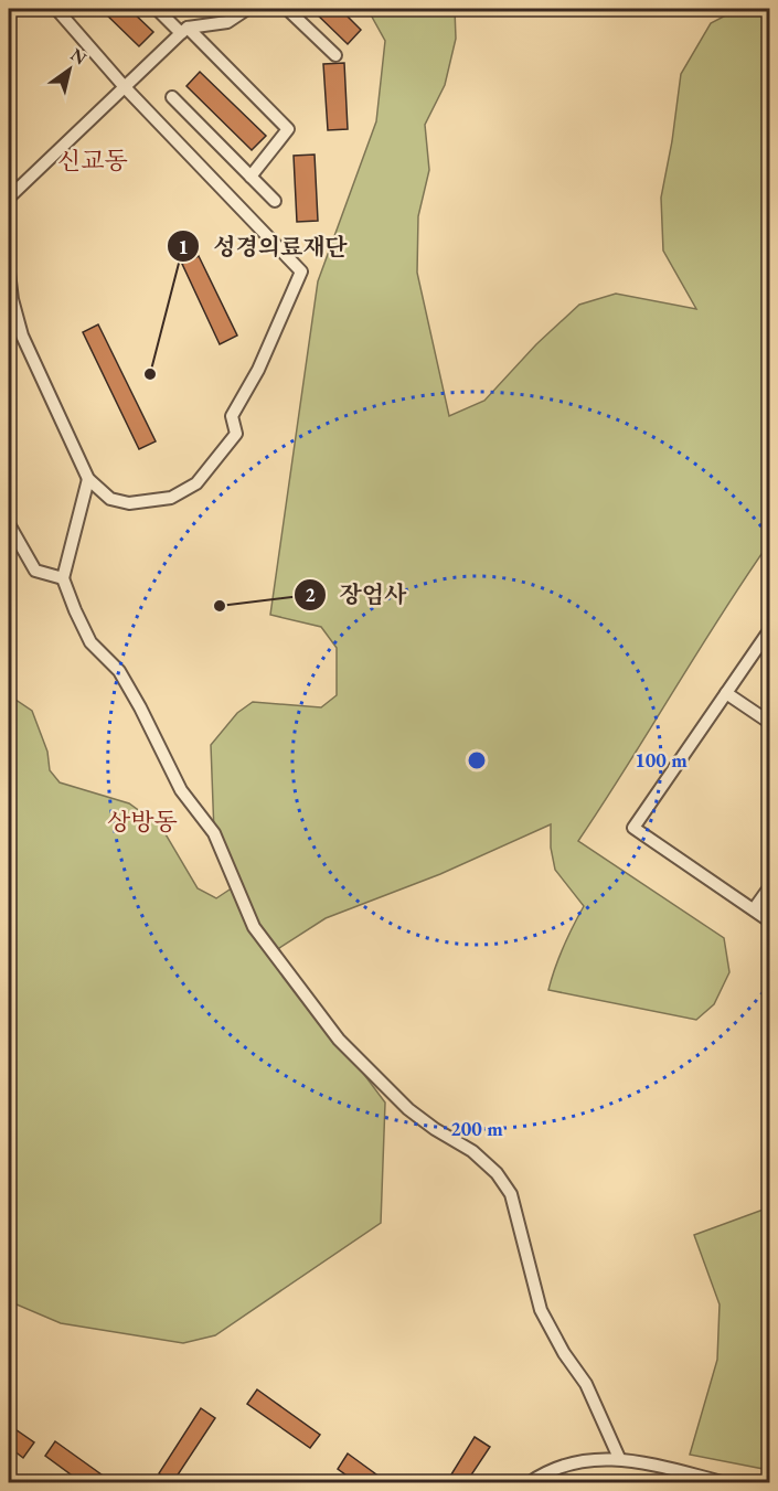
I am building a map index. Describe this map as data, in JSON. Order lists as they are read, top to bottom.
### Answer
{
  "districts": ["신교동", "상방동"],
  "places": ["성경의료재단", "장엄사"],
  "north": "top right",
  "rings": ["100 m", "200 m"]
}
